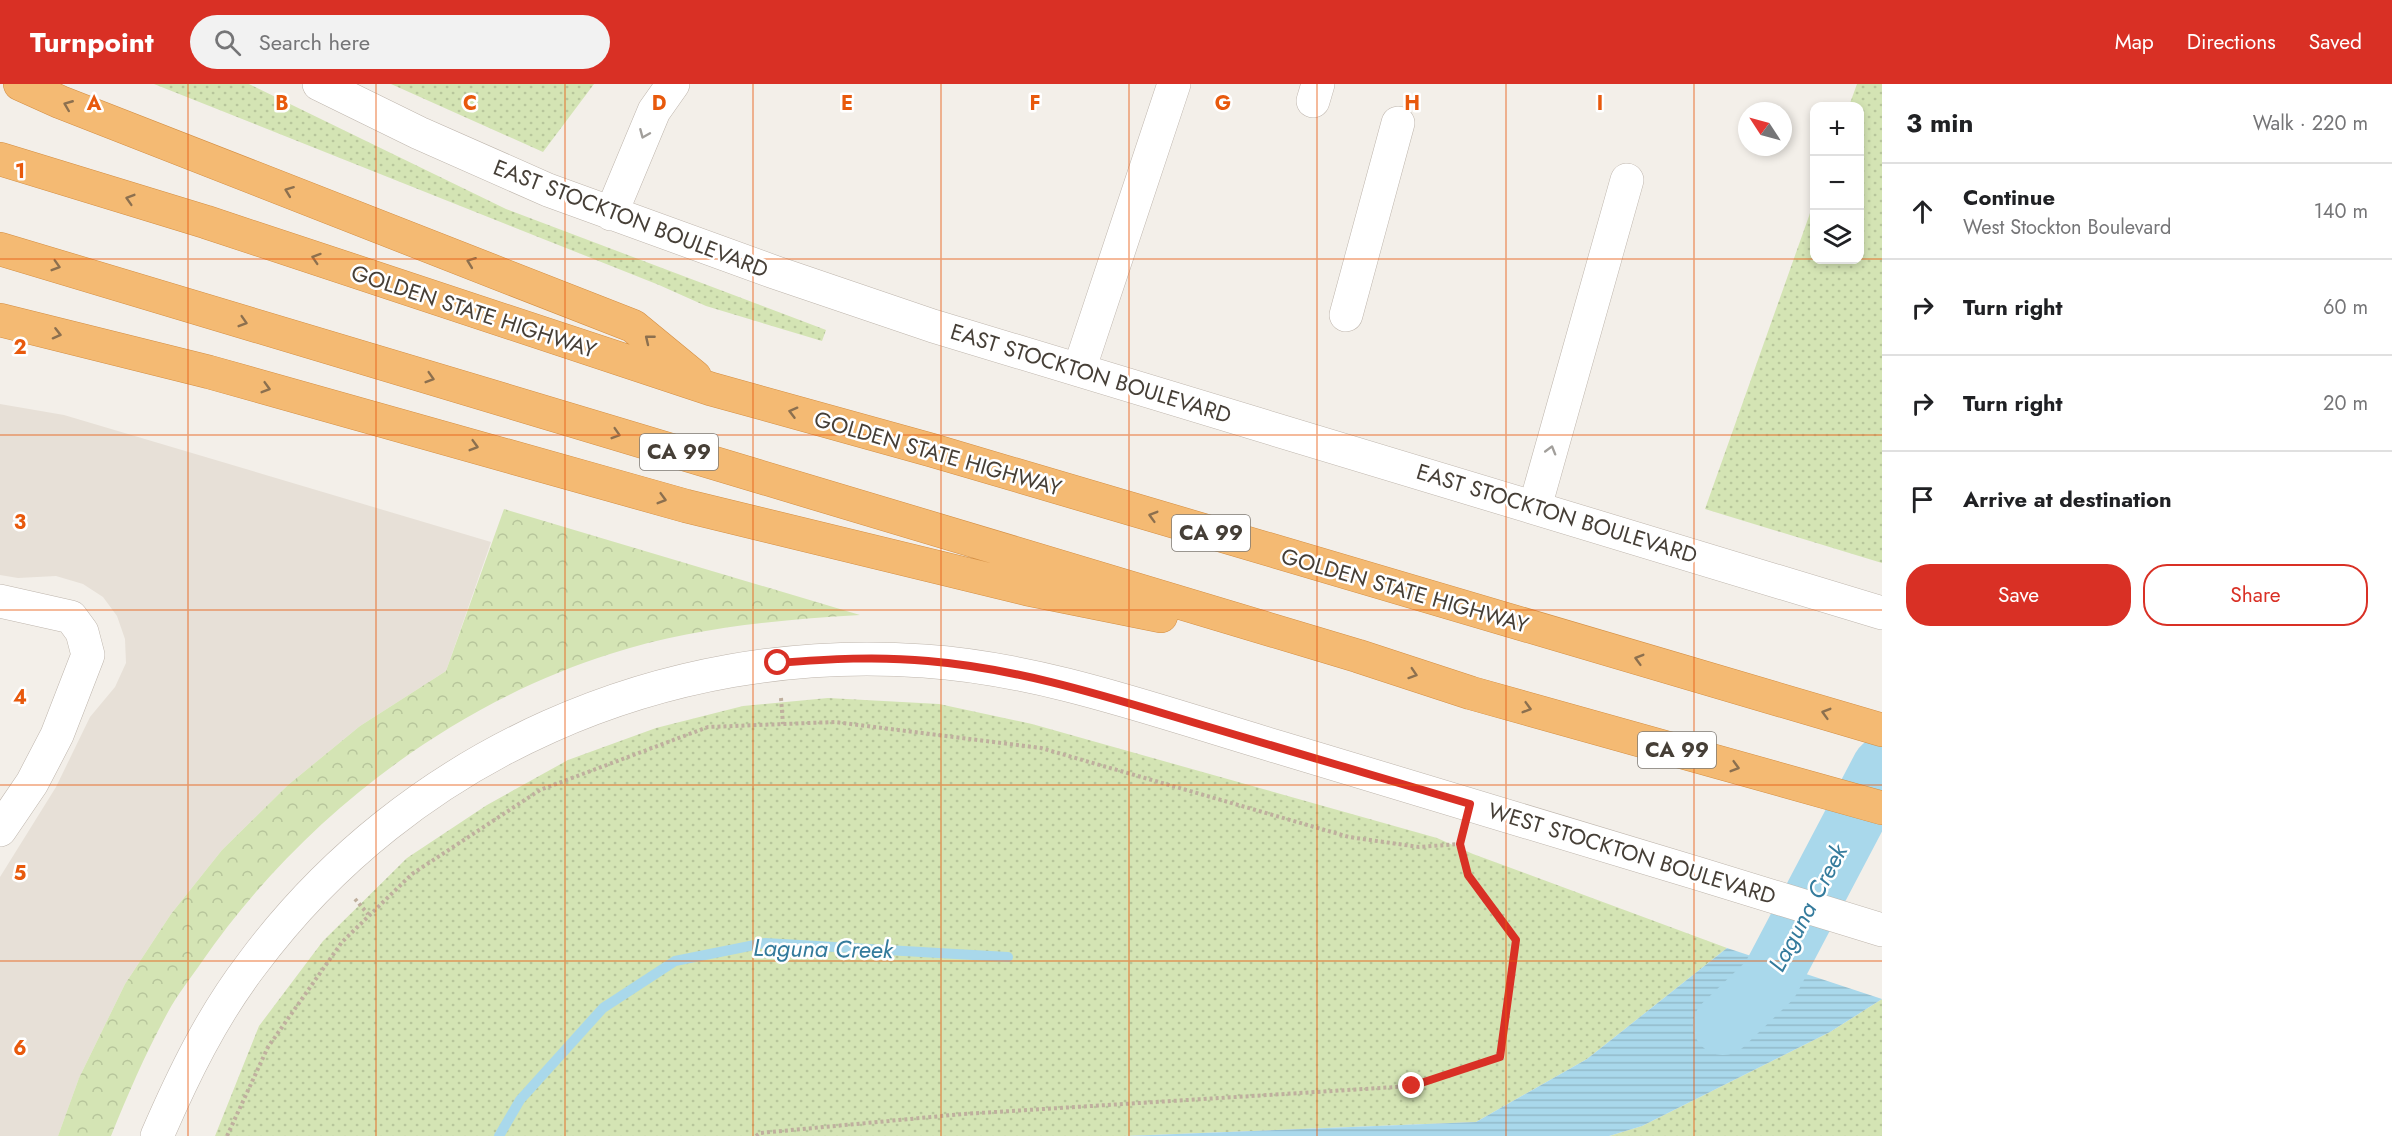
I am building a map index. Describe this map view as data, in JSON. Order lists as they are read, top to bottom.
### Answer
{
  "streets": {
    "highway": ["GOLDEN STATE HIGHWAY", "CA 99"],
    "street": ["EAST STOCKTON BOULEVARD", "WEST STOCKTON BOULEVARD"]
  },
  "water": ["Laguna Creek"],
  "north": "top left",
  "page": {
    "header": "Turnpoint",
    "search": "Search here",
    "nav": ["Map", "Directions", "Saved"],
    "heading": ["3 min", "Walk · 220 m"],
    "map_buttons": ["+", "−"],
    "list": [
      ["Continue", "West Stockton Boulevard", "140 m"],
      ["Turn right", "60 m"],
      ["Turn right", "20 m"],
      "Arrive at destination"
    ],
    "buttons": ["Save", "Share"]
  },
  "grid": {
    "columns": [
      "A",
      "B",
      "C",
      "D",
      "E",
      "F",
      "G",
      "H",
      "I"
    ],
    "rows": [
      "1",
      "2",
      "3",
      "4",
      "5",
      "6"
    ]
  }
}
